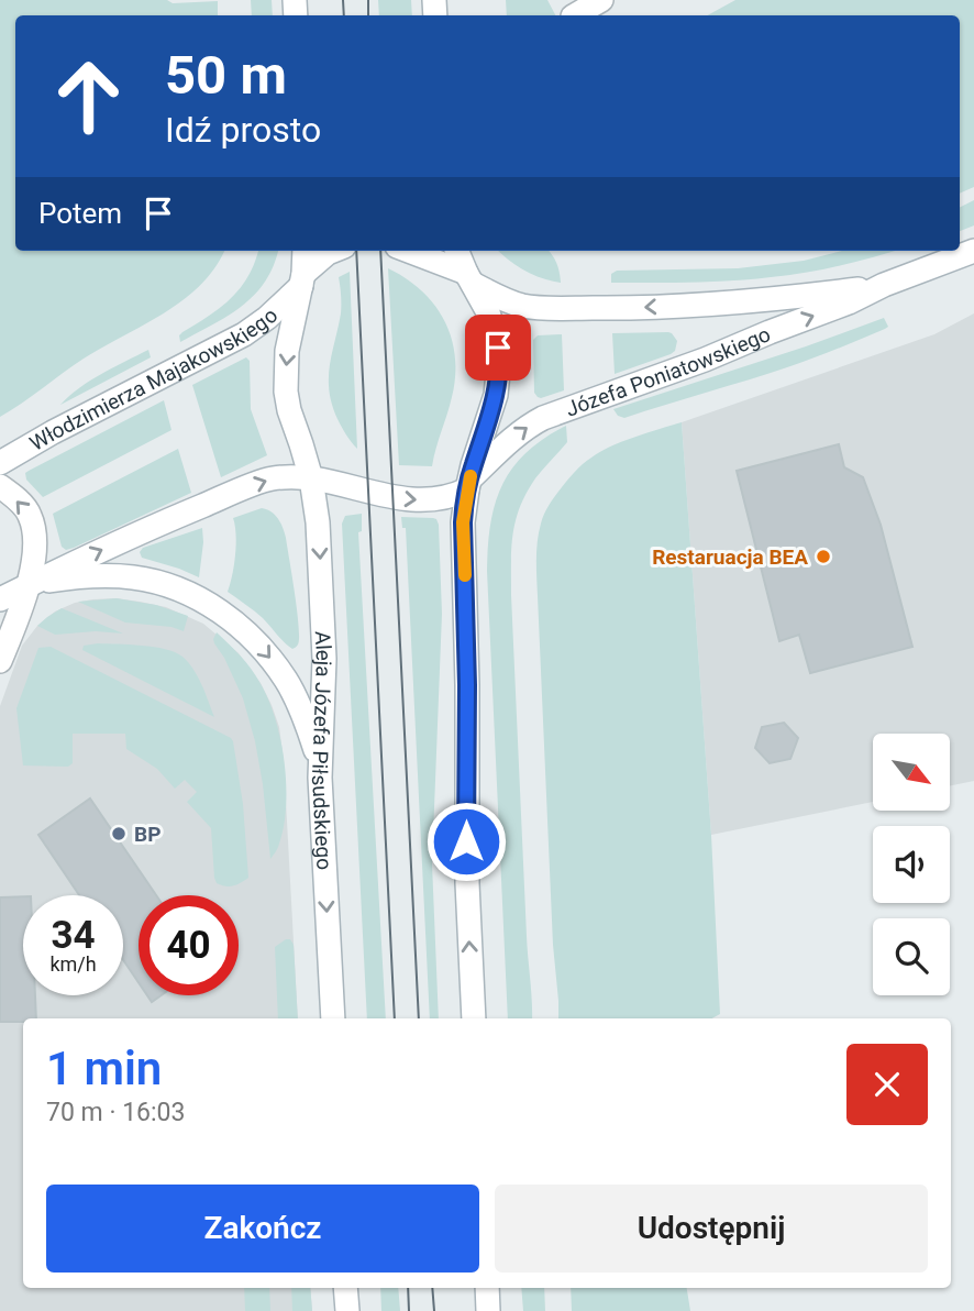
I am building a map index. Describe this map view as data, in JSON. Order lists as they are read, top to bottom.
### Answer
{
  "streets": {
    "street": ["Józefa Poniatowskiego", "Włodzimierza Majakowskiego", "Aleja Józefa Piłsudskiego"]
  },
  "crossings": [
    ["Włodzimierza Majakowskiego", "Aleja Józefa Piłsudskiego"]
  ],
  "places": ["Restaruacja BEA", "BP"],
  "north": "bottom right",
  "page": {
    "turn": ["50 m", "Idź prosto"],
    "then": "Potem",
    "speed": "34 km/h",
    "limit": "40",
    "heading": ["1 min", "70 m · 16:03"],
    "buttons": ["Zakończ", "Udostępnij"]
  }
}
